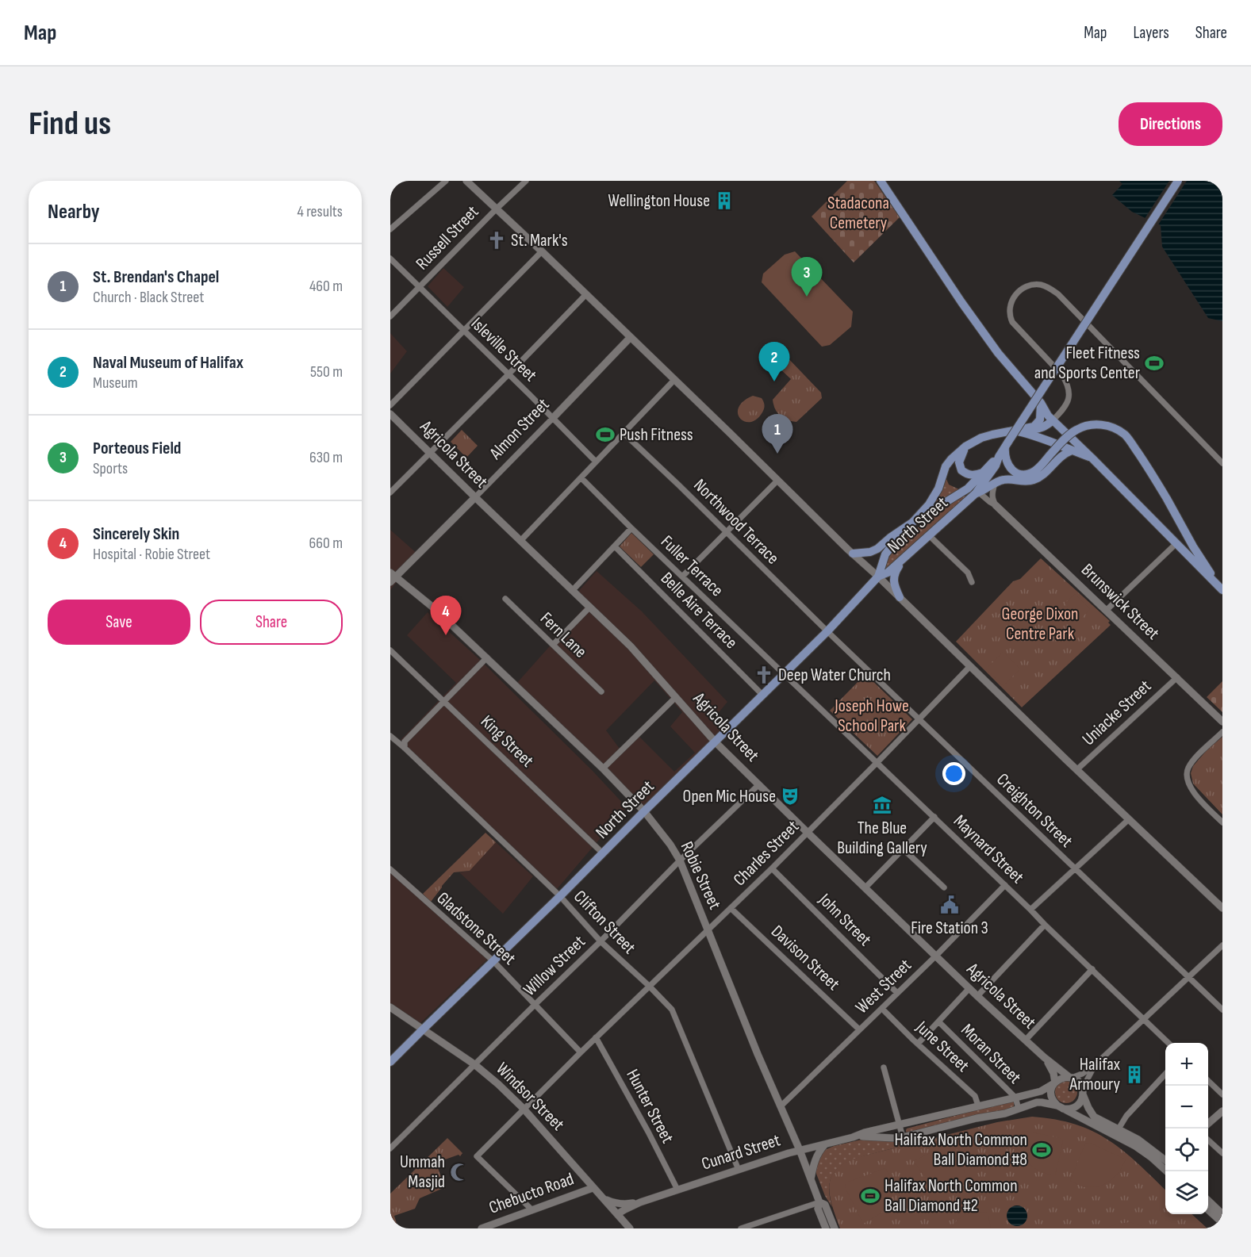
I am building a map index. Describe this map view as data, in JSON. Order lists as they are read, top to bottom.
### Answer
{
  "streets": {
    "main road": [
      "Almon Street",
      "Agricola Street",
      "North Street",
      "Brunswick Street",
      "Robie Street",
      "Windsor Street",
      "Cunard Street",
      "Chebucto Road"
    ],
    "street": [
      "Russell Street",
      "Isleville Street",
      "Northwood Terrace",
      "Fuller Terrace",
      "Belle Aire Terrace",
      "Fern Lane",
      "Uniacke Street",
      "King Street",
      "Creighton Street",
      "Maynard Street",
      "Charles Street",
      "John Street",
      "Clifton Street",
      "Gladstone Street",
      "Davison Street",
      "Willow Street",
      "West Street",
      "June Street",
      "Moran Street",
      "Hunter Street"
    ]
  },
  "crossings": [
    ["Russell Street", "Isleville Street"],
    ["Isleville Street", "Almon Street"],
    ["Almon Street", "Agricola Street"],
    ["Almon Street", "Robie Street"],
    ["Agricola Street", "North Street"],
    ["Agricola Street", "Charles Street"],
    ["Agricola Street", "Willow Street"],
    ["Agricola Street", "West Street"],
    ["Agricola Street", "Cunard Street"],
    ["Northwood Terrace", "North Street"],
    ["Northwood Terrace", "Creighton Street"],
    ["North Street", "Fuller Terrace"],
    ["North Street", "Brunswick Street"],
    ["North Street", "Belle Aire Terrace"],
    ["North Street", "King Street"],
    ["North Street", "Creighton Street"],
    ["North Street", "Maynard Street"],
    ["North Street", "Robie Street"],
    ["North Street", "Clifton Street"],
    ["North Street", "Gladstone Street"],
    ["North Street", "Windsor Street"],
    ["Fuller Terrace", "Maynard Street"],
    ["Brunswick Street", "Uniacke Street"],
    ["Creighton Street", "Charles Street"],
    ["Maynard Street", "Charles Street"],
    ["Maynard Street", "West Street"],
    ["Charles Street", "Robie Street"],
    ["Charles Street", "John Street"],
    ["Charles Street", "Clifton Street"],
    ["Charles Street", "Gladstone Street"],
    ["Charles Street", "Davison Street"],
    ["Charles Street", "Windsor Street"],
    ["Charles Street", "Hunter Street"],
    ["Charles Street", "Chebucto Road"],
    ["Robie Street", "Willow Street"],
    ["Robie Street", "West Street"],
    ["Robie Street", "Cunard Street"],
    ["John Street", "West Street"],
    ["Clifton Street", "Willow Street"],
    ["Clifton Street", "Cunard Street"],
    ["Gladstone Street", "Willow Street"],
    ["Davison Street", "West Street"],
    ["Willow Street", "Windsor Street"],
    ["June Street", "Cunard Street"],
    ["Moran Street", "Cunard Street"],
    ["Windsor Street", "Cunard Street"],
    ["Windsor Street", "Chebucto Road"],
    ["Hunter Street", "Cunard Street"]
  ],
  "parks": ["Stadacona Cemetery", "George Dixon Centre Park", "Joseph Howe School Park"],
  "places": {
    "building": ["Wellington House", "Halifax Armoury"],
    "church": ["St. Mark's", "Deep Water Church"],
    "sports": [
      "Fleet Fitness and Sports Center",
      "Push Fitness",
      "Halifax North Common Ball Diamond #8",
      "Halifax North Common Ball Diamond #2"
    ],
    "theatre": ["Open Mic House"],
    "museum": ["The Blue Building Gallery"],
    "public building": ["Fire Station 3"],
    "mosque": ["Ummah Masjid"]
  },
  "page": {
    "header": "Map",
    "nav": ["Map", "Layers", "Share"],
    "buttons": [
      "Directions",
      ["Save", "Share"]
    ],
    "title": "Find us",
    "heading": ["Nearby", "4 results"],
    "list": [
      {
        "mark": "1",
        "name": "St. Brendan's Chapel",
        "note": "Church · Black Street",
        "value": "460 m"
      },
      {
        "mark": "2",
        "name": "Naval Museum of Halifax",
        "note": "Museum",
        "value": "550 m"
      },
      {
        "mark": "3",
        "name": "Porteous Field",
        "note": "Sports",
        "value": "630 m"
      },
      {
        "mark": "4",
        "name": "Sincerely Skin",
        "note": "Hospital · Robie Street",
        "value": "660 m"
      }
    ],
    "pins": [
      "3",
      "2",
      "1",
      "4"
    ],
    "map_buttons": ["+", "−"]
  }
}
